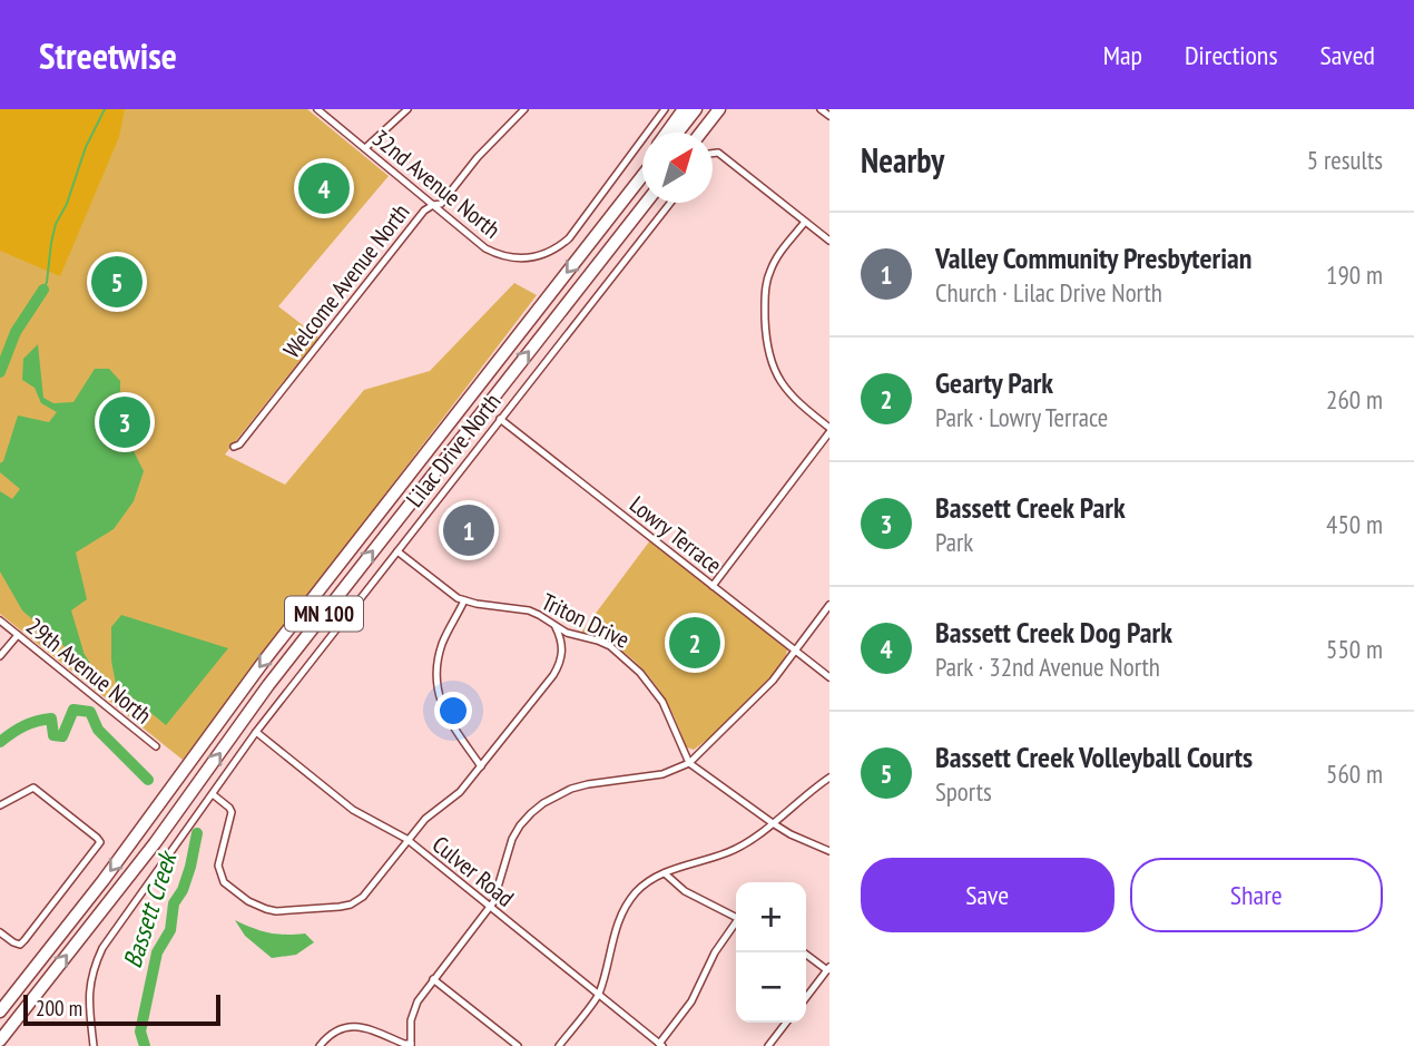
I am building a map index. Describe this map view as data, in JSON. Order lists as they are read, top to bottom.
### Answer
{
  "streets": {
    "highway": ["MN 100"],
    "street": [
      "32nd Avenue North",
      "Welcome Avenue North",
      "Lilac Drive North",
      "Lowry Terrace",
      "Triton Drive",
      "29th Avenue North",
      "Culver Road"
    ]
  },
  "crossings": [
    ["32nd Avenue North", "Welcome Avenue North"],
    ["Lilac Drive North", "Lowry Terrace"],
    ["Lilac Drive North", "Triton Drive"],
    ["Lilac Drive North", "Culver Road"]
  ],
  "water": ["Bassett Creek"],
  "scale_bar": "200 m",
  "north": "top right",
  "page": {
    "header": "Streetwise",
    "nav": ["Map", "Directions", "Saved"],
    "heading": ["Nearby", "5 results"],
    "pins": [
      "4",
      "5",
      "3",
      "1",
      "2"
    ],
    "list": [
      {
        "mark": "1",
        "name": "Valley Community Presbyterian",
        "note": "Church · Lilac Drive North",
        "value": "190 m"
      },
      {
        "mark": "2",
        "name": "Gearty Park",
        "note": "Park · Lowry Terrace",
        "value": "260 m"
      },
      {
        "mark": "3",
        "name": "Bassett Creek Park",
        "note": "Park",
        "value": "450 m"
      },
      {
        "mark": "4",
        "name": "Bassett Creek Dog Park",
        "note": "Park · 32nd Avenue North",
        "value": "550 m"
      },
      {
        "mark": "5",
        "name": "Bassett Creek Volleyball Courts",
        "note": "Sports",
        "value": "560 m"
      }
    ],
    "buttons": ["Save", "Share"],
    "map_buttons": ["+", "−"],
    "scale": "200 m"
  }
}
